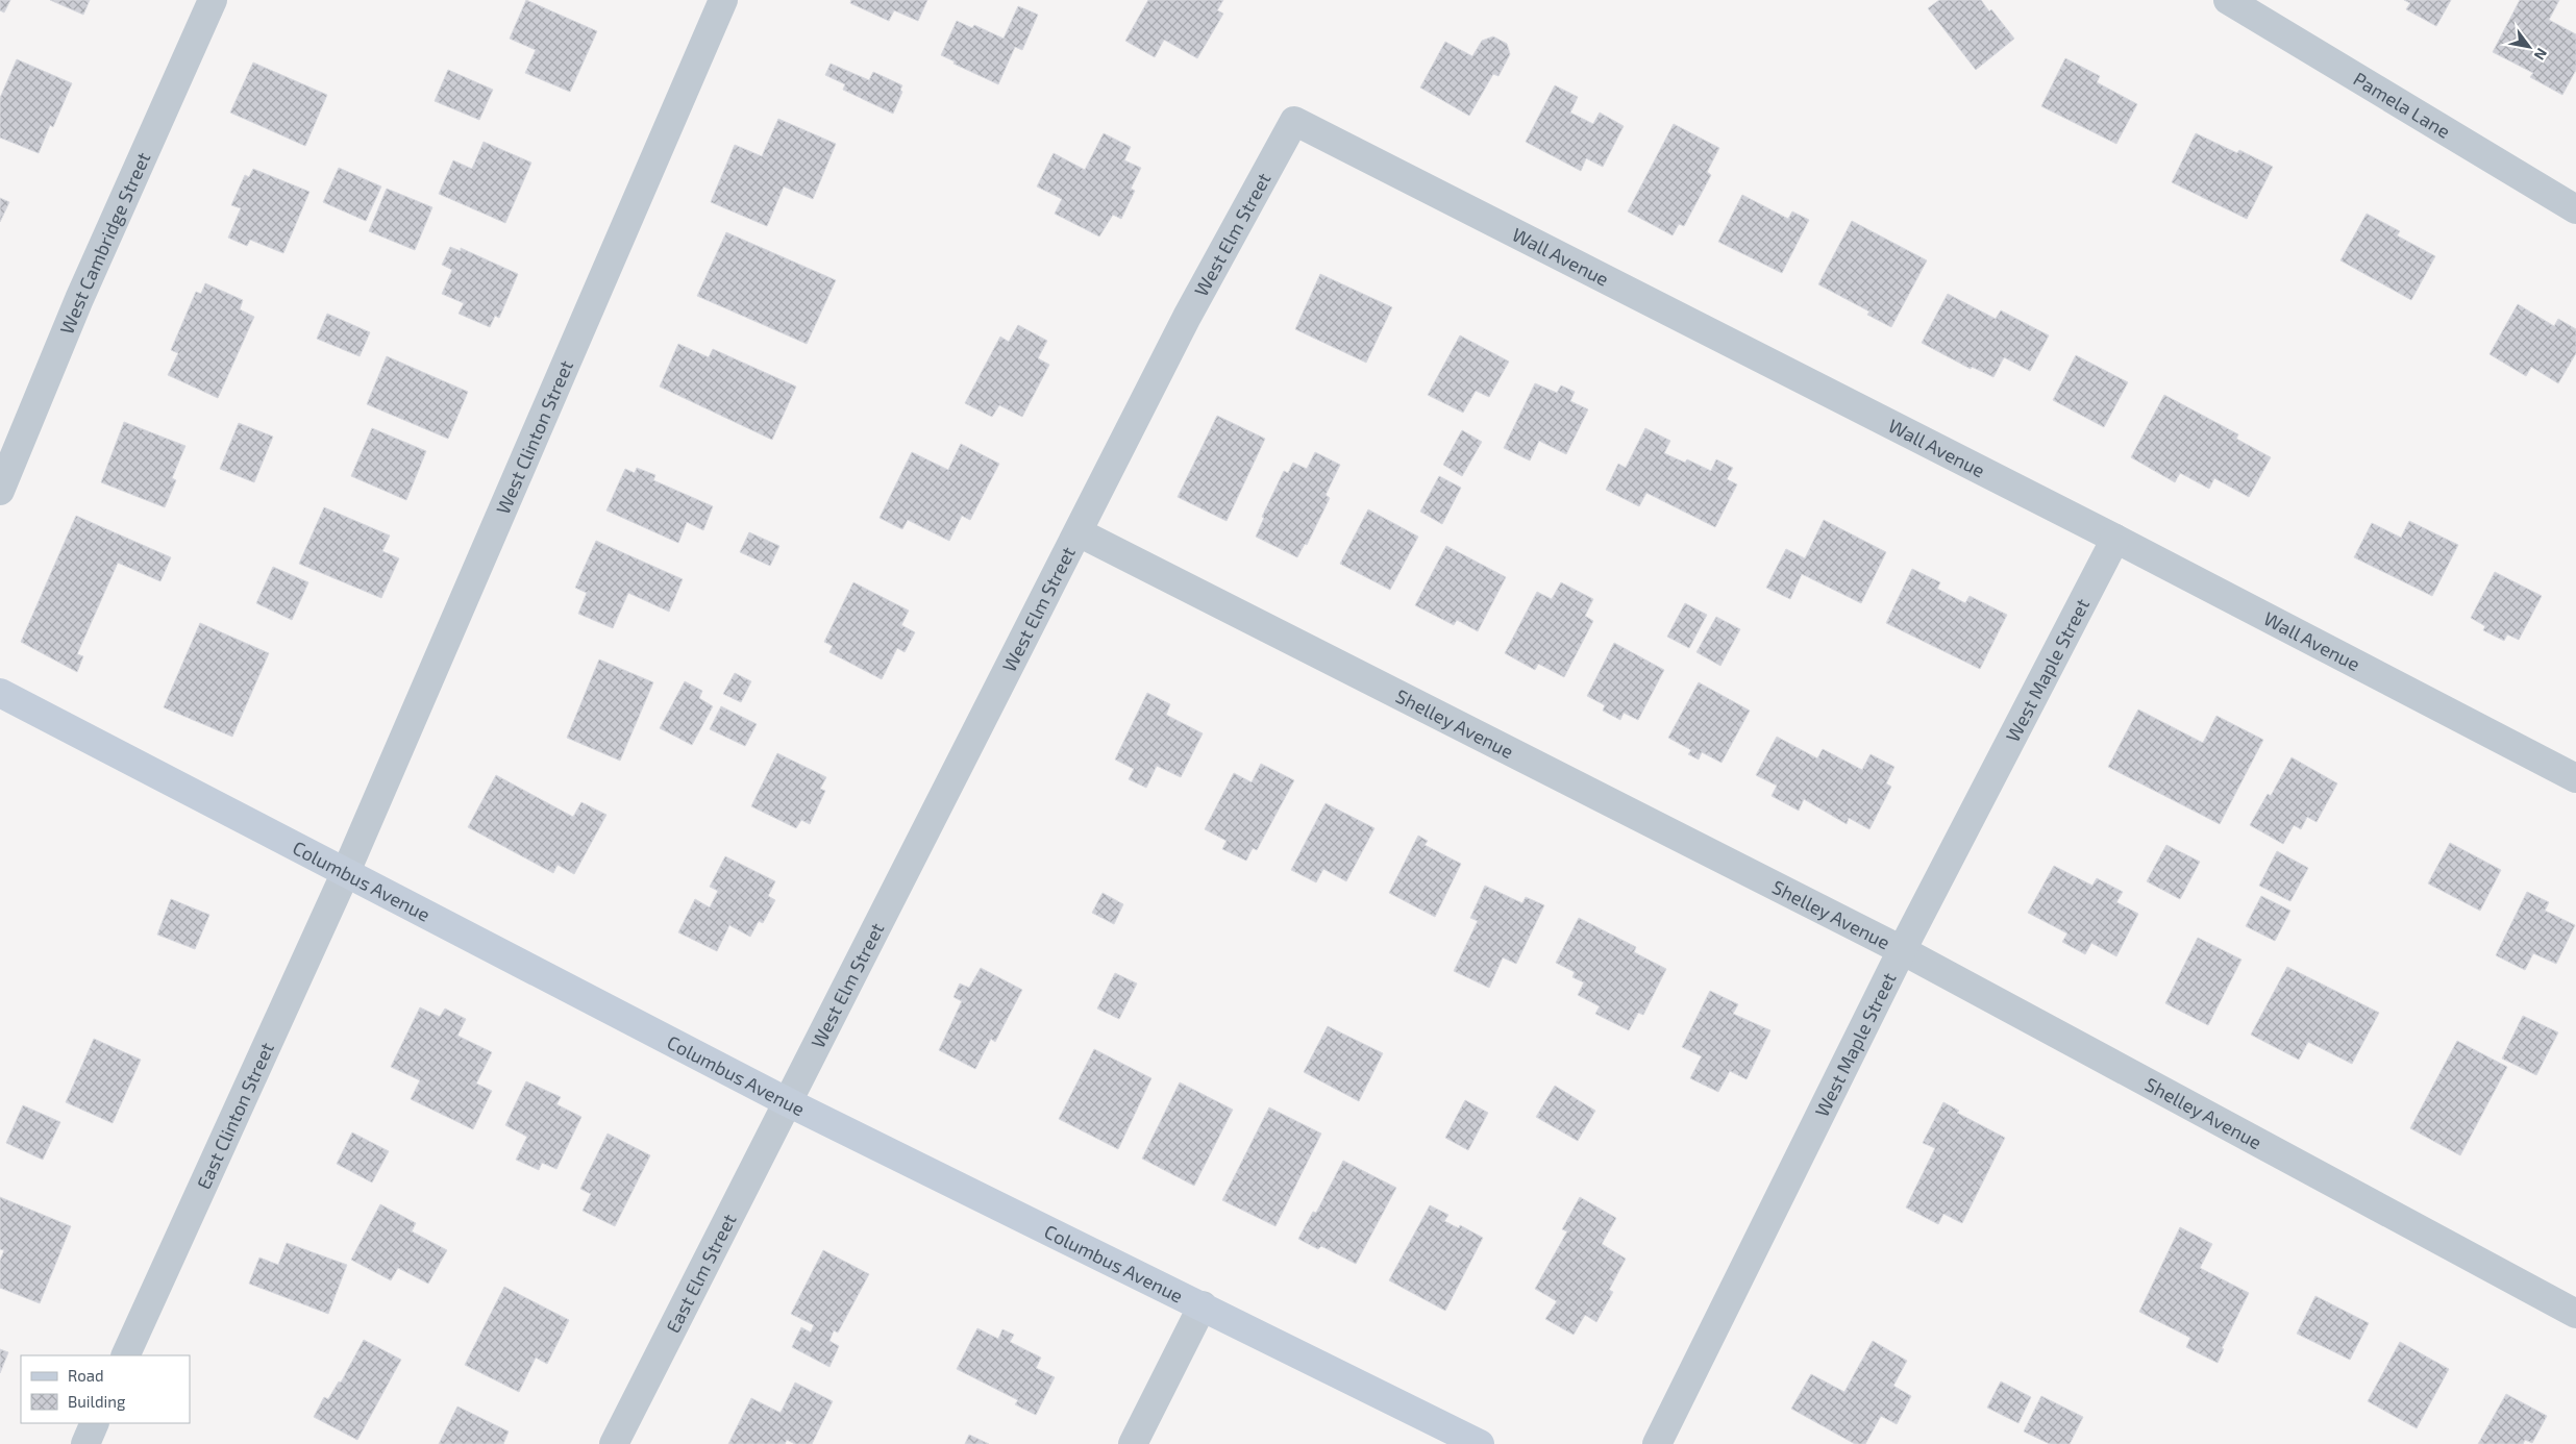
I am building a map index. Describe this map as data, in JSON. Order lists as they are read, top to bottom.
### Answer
{
  "streets": {
    "street": [
      "Pamela Lane",
      "West Elm Street",
      "West Cambridge Street",
      "Wall Avenue",
      "West Clinton Street",
      "West Maple Street",
      "Shelley Avenue",
      "Columbus Avenue",
      "East Clinton Street",
      "East Elm Street"
    ]
  },
  "crossings": [
    ["West Elm Street", "Wall Avenue"],
    ["West Elm Street", "Shelley Avenue"],
    ["West Elm Street", "Columbus Avenue"],
    ["West Elm Street", "East Elm Street"],
    ["Wall Avenue", "West Maple Street"],
    ["West Clinton Street", "Columbus Avenue"],
    ["West Clinton Street", "East Clinton Street"],
    ["West Maple Street", "Shelley Avenue"],
    ["Columbus Avenue", "East Clinton Street"],
    ["Columbus Avenue", "East Elm Street"]
  ],
  "legend": ["Road", "Building"],
  "north": "bottom right"
}
